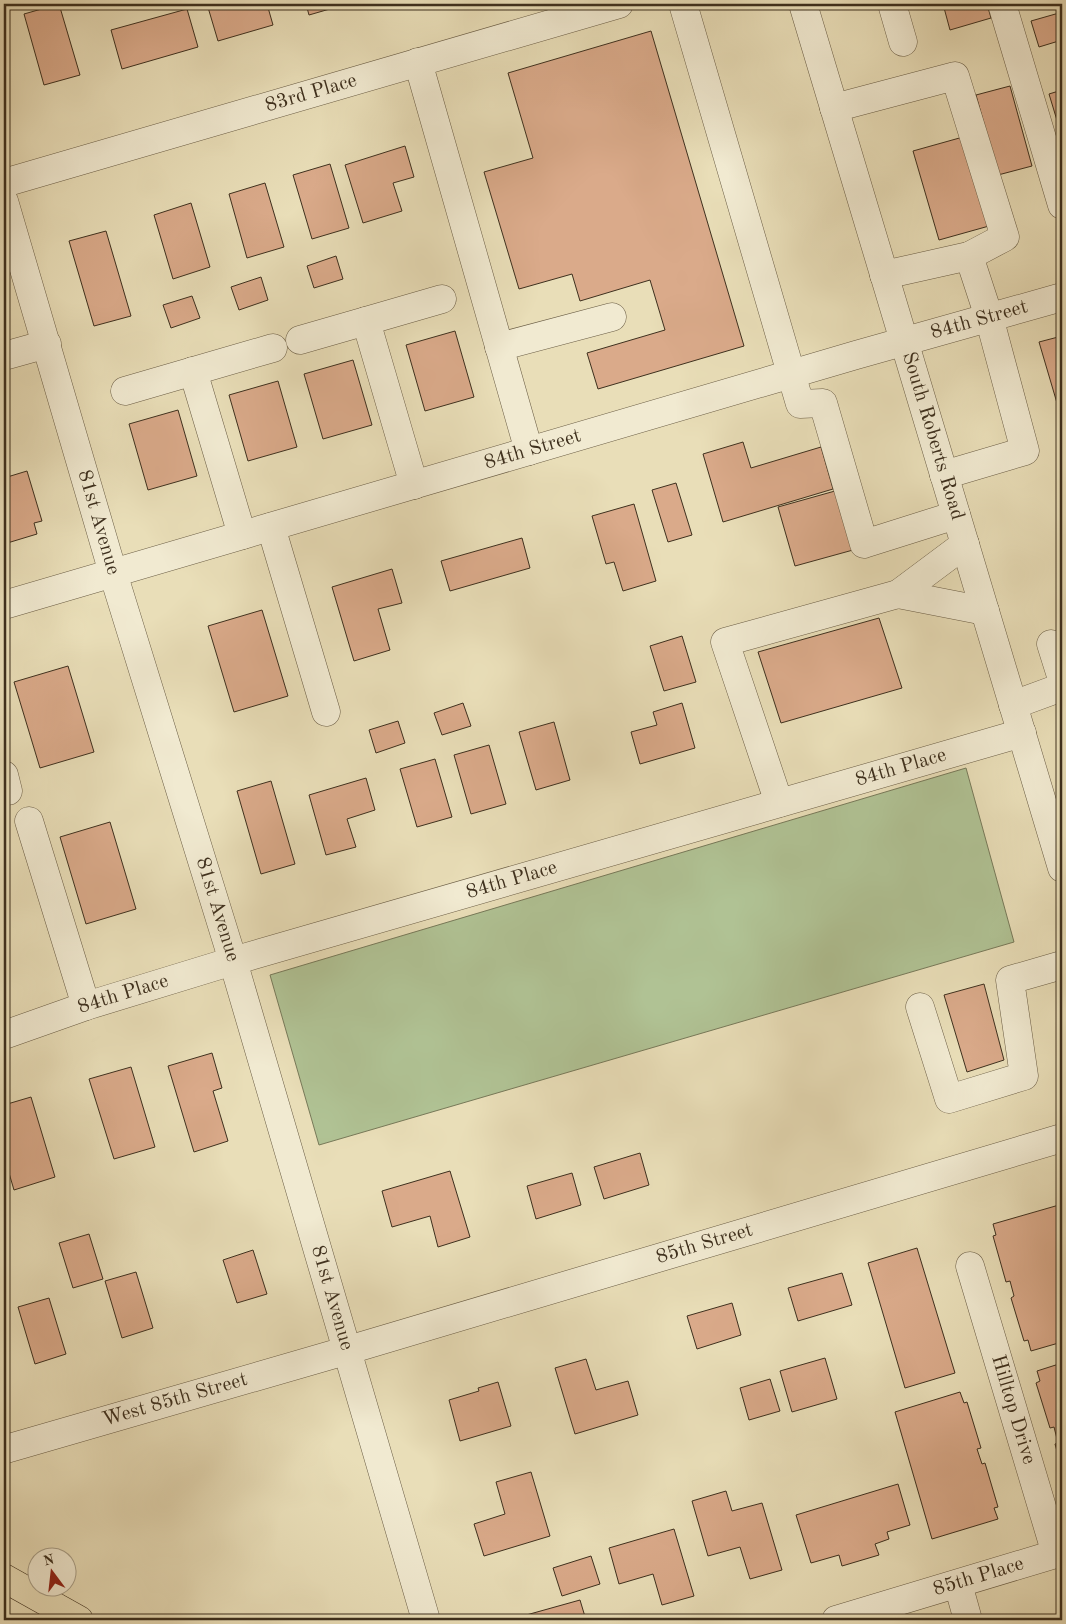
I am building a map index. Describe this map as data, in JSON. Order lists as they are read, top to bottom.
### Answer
{
  "streets": {
    "street": [
      "83rd Place",
      "84th Street",
      "South Roberts Road",
      "81st Avenue",
      "84th Place",
      "85th Street",
      "West 85th Street",
      "Hilltop Drive",
      "85th Place"
    ]
  },
  "crossings": [
    ["84th Street", "South Roberts Road"],
    ["84th Street", "81st Avenue"],
    ["South Roberts Road", "84th Place"],
    ["81st Avenue", "84th Place"],
    ["81st Avenue", "85th Street"],
    ["81st Avenue", "West 85th Street"],
    ["85th Street", "West 85th Street"],
    ["Hilltop Drive", "85th Place"]
  ],
  "north": "top"
}
